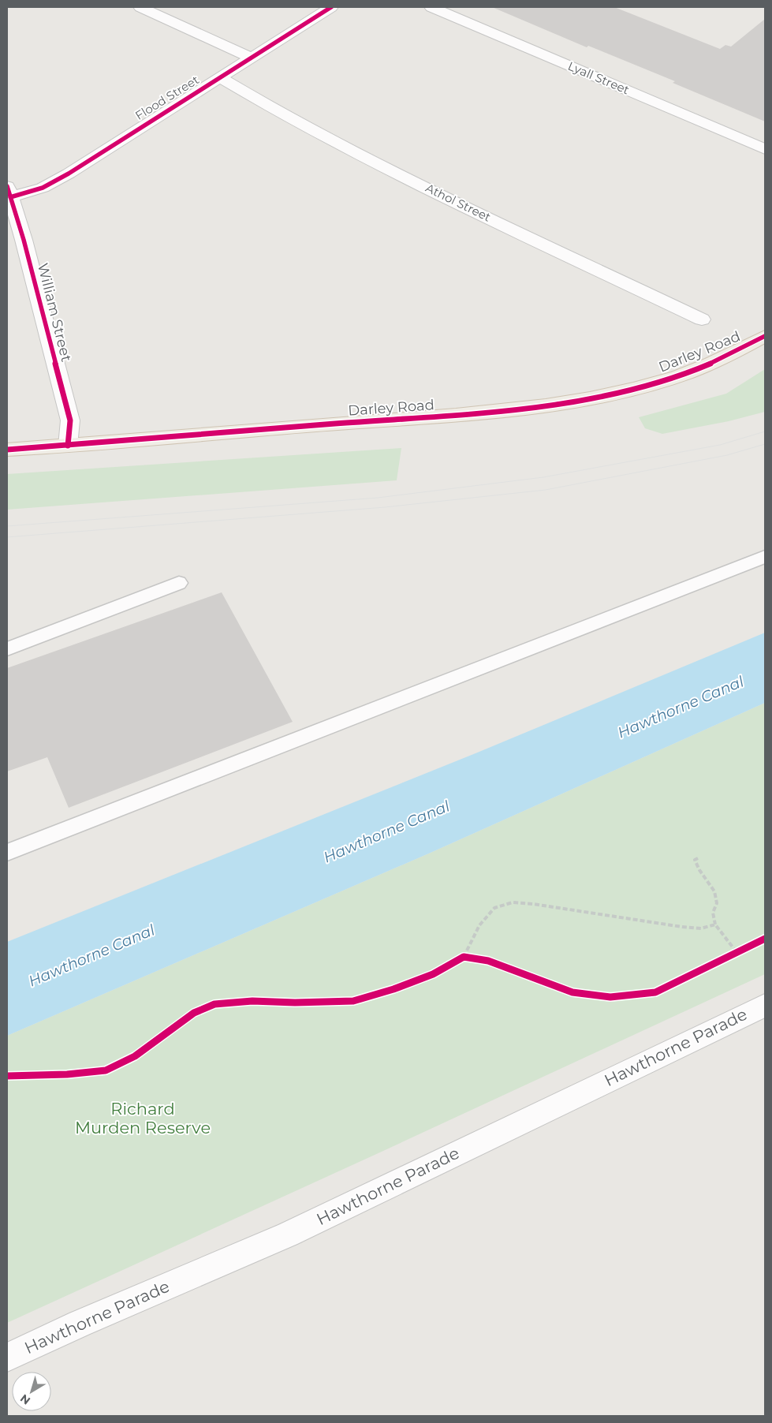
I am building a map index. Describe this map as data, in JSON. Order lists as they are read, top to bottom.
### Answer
{
  "streets": {
    "main road": ["Darley Road"],
    "street": [
      "Lyall Street",
      "Flood Street",
      "Athol Street",
      "William Street",
      "Hawthorne Parade"
    ]
  },
  "crossings": [
    ["Flood Street", "Athol Street"],
    ["Flood Street", "William Street"],
    ["William Street", "Darley Road"]
  ],
  "water": ["Hawthorne Canal"],
  "parks": ["Richard Murden Reserve"],
  "north": "bottom left"
}
